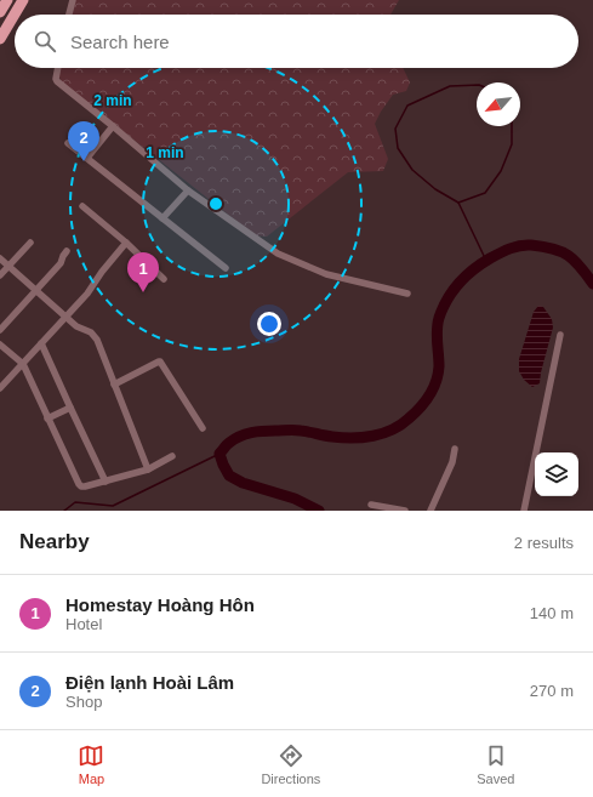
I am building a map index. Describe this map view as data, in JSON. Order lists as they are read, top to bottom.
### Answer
{
  "north": "bottom left",
  "page": {
    "search": "Search here",
    "pins": ["2", "1"],
    "heading": ["Nearby", "2 results"],
    "list": [
      {
        "mark": "1",
        "name": "Homestay Hoàng Hôn",
        "note": "Hotel",
        "value": "140 m"
      },
      {
        "mark": "2",
        "name": "Điện lạnh Hoài Lâm",
        "note": "Shop",
        "value": "270 m"
      }
    ],
    "nav": ["Map", "Directions", "Saved"]
  },
  "rings": ["2 min", "1 min"]
}
